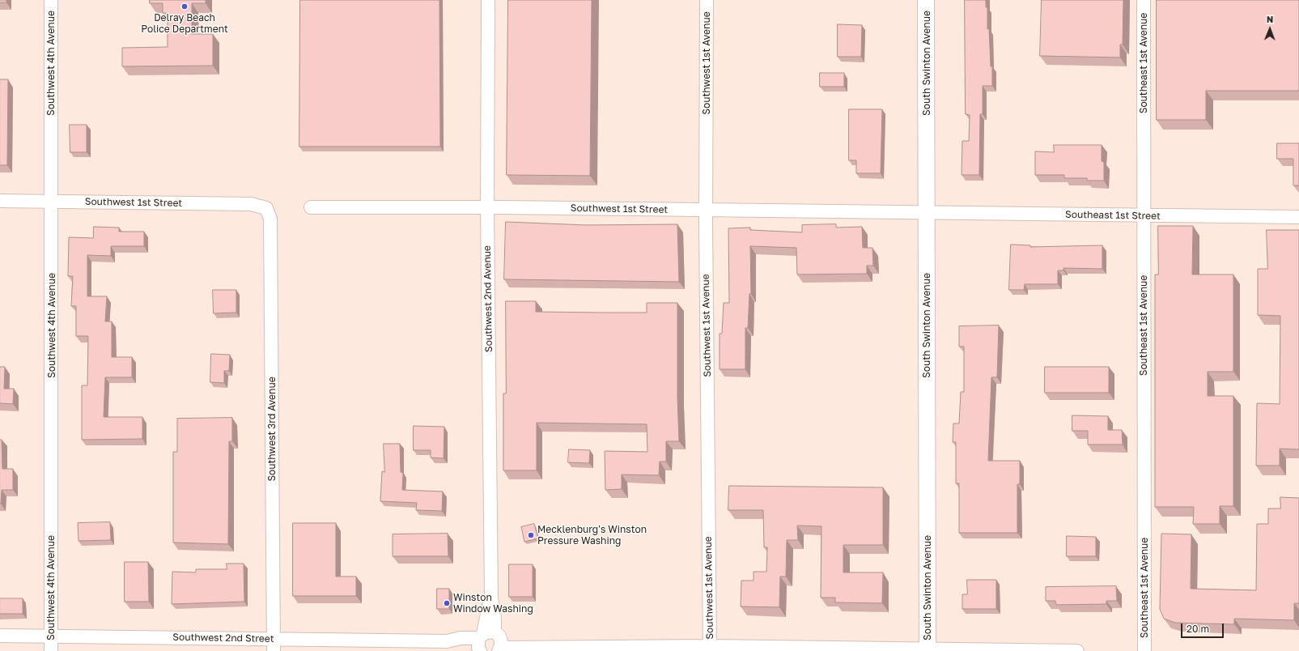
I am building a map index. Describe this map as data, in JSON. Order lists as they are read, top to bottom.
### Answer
{
  "streets": {
    "street": [
      "Southwest 4th Avenue",
      "Southwest 1st Avenue",
      "South Swinton Avenue",
      "Southeast 1st Avenue",
      "Southwest 1st Street",
      "Southeast 1st Street",
      "Southwest 2nd Avenue",
      "Southwest 3rd Avenue",
      "Southwest 2nd Street"
    ]
  },
  "crossings": [
    ["Southwest 4th Avenue", "Southwest 1st Street"],
    ["Southwest 4th Avenue", "Southwest 2nd Street"],
    ["Southwest 1st Avenue", "Southwest 1st Street"],
    ["Southwest 1st Avenue", "Southwest 2nd Street"],
    ["South Swinton Avenue", "Southwest 1st Street"],
    ["South Swinton Avenue", "Southeast 1st Street"],
    ["South Swinton Avenue", "Southwest 2nd Street"],
    ["Southeast 1st Avenue", "Southeast 1st Street"],
    ["Southwest 1st Street", "Southeast 1st Street"],
    ["Southwest 1st Street", "Southwest 2nd Avenue"],
    ["Southwest 1st Street", "Southwest 3rd Avenue"],
    ["Southwest 2nd Avenue", "Southwest 2nd Street"],
    ["Southwest 3rd Avenue", "Southwest 2nd Street"]
  ],
  "places": ["Delray Beach Police Department", "Mecklenburg's Winston Pressure Washing", "Winston Window Washing"],
  "scale_bar": "20 m",
  "north": "top"
}
